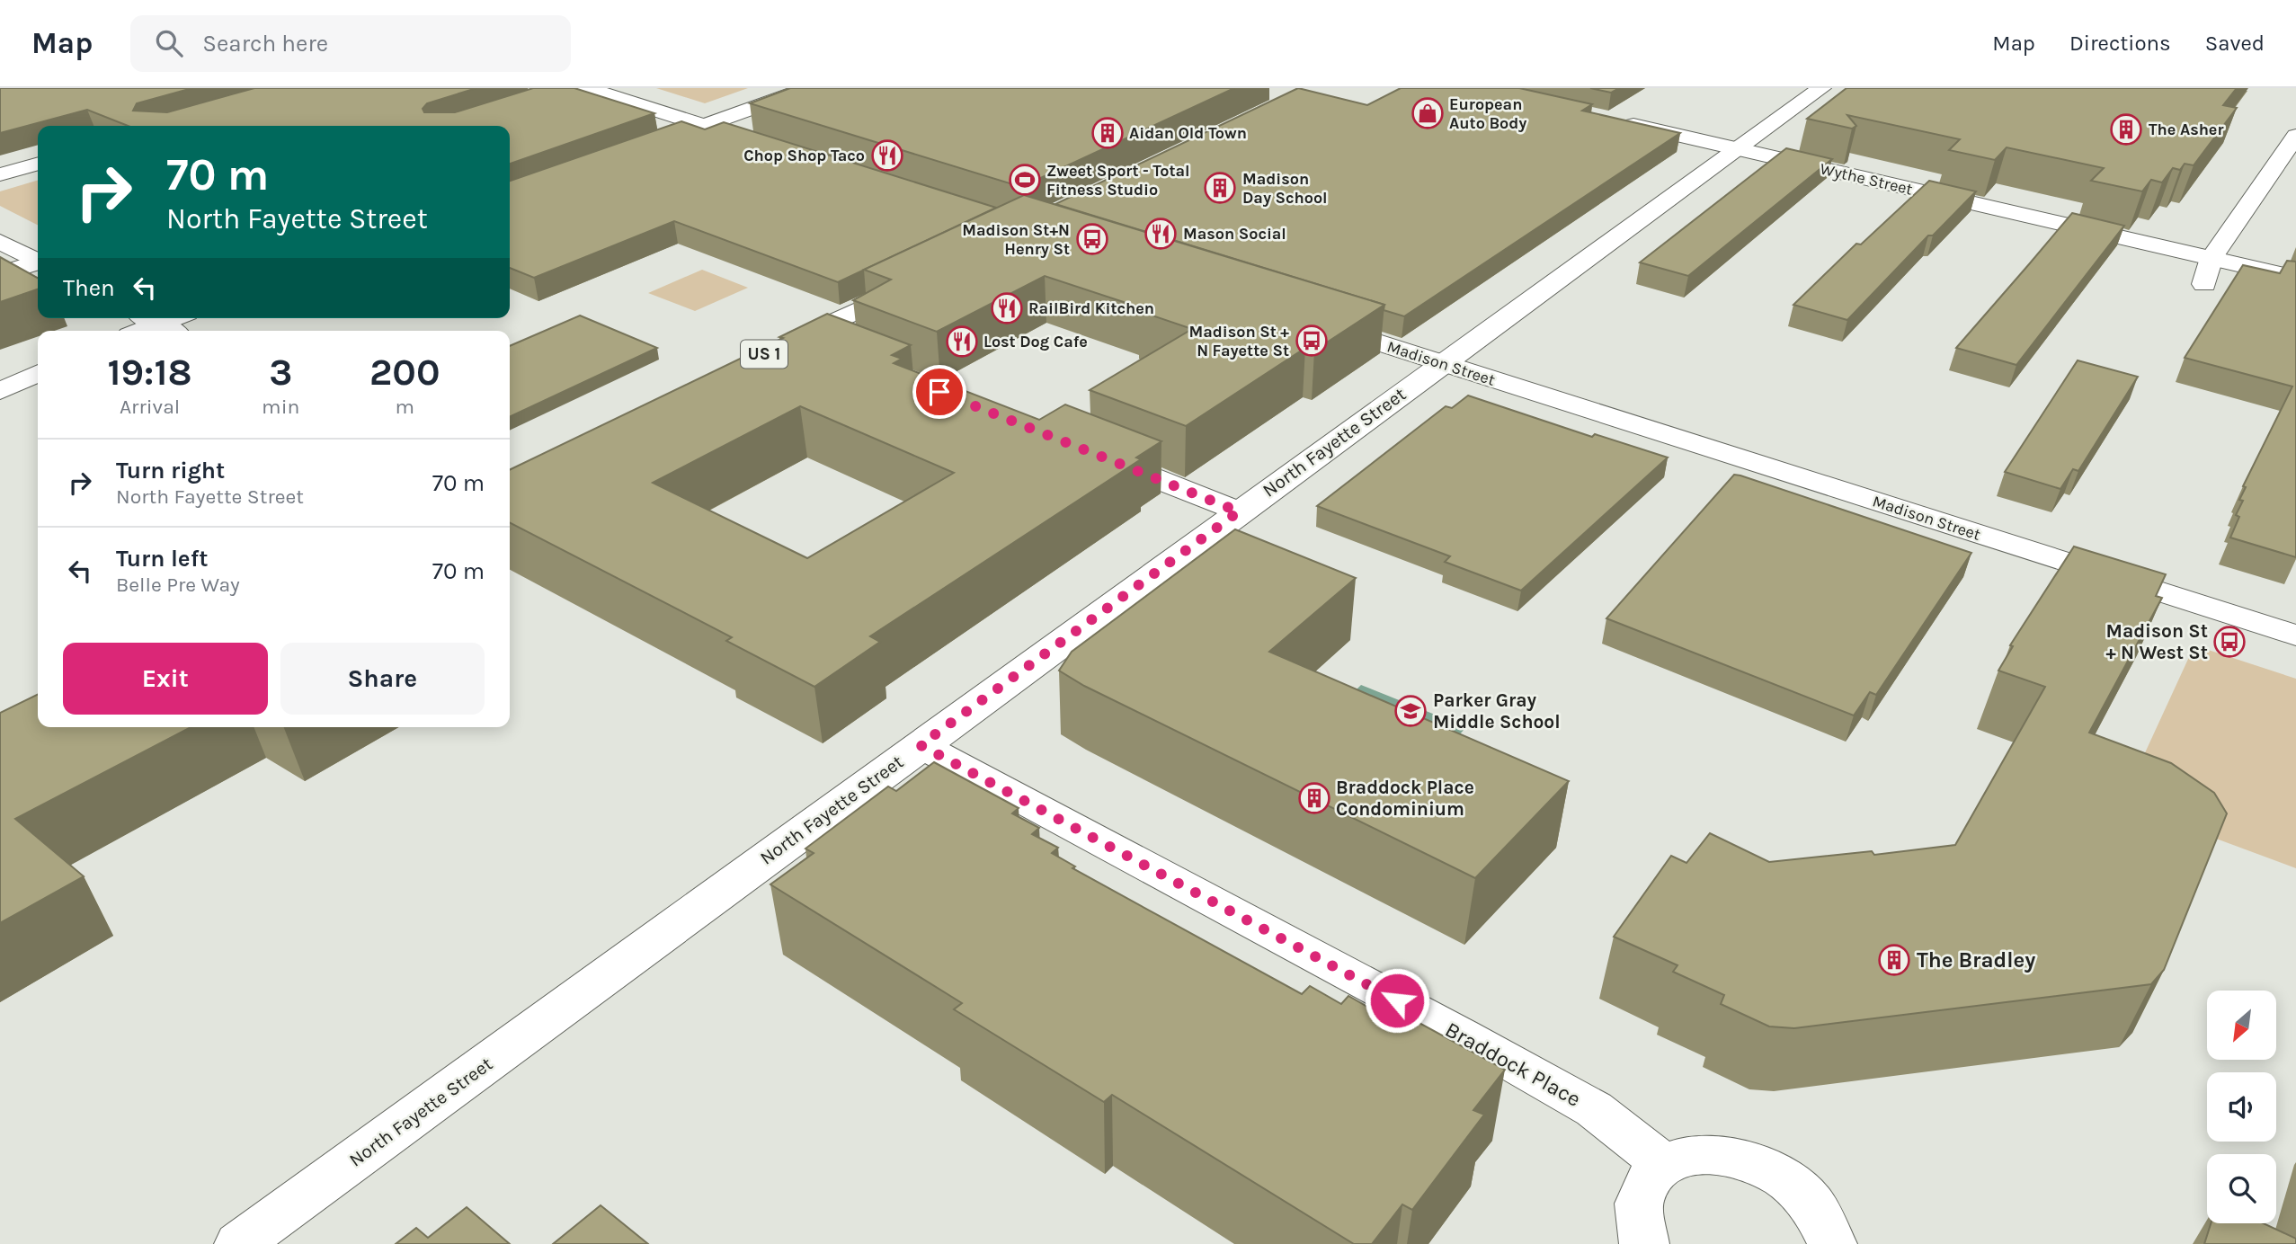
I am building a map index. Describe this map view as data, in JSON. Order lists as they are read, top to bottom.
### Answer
{
  "streets": {
    "main road": [
      "Wythe Street",
      "US 1",
      "Madison Street",
      "North Fayette Street",
      "Braddock Place"
    ]
  },
  "crossings": [
    ["Wythe Street", "North Fayette Street"],
    ["Madison Street", "North Fayette Street"],
    ["North Fayette Street", "Braddock Place"]
  ],
  "places": {
    "shop": ["European Auto Body"],
    "building": [
      "The Asher",
      "Aidan Old Town",
      "Madison Day School",
      "Braddock Place Condominium",
      "The Bradley"
    ],
    "restaurant": [
      "Chop Shop Taco",
      "Mason Social",
      "RailBird Kitchen",
      "Lost Dog Cafe"
    ],
    "sports": ["Zweet Sport - Total Fitness Studio"],
    "bus stop": ["Madison St+N Henry St", "Madison St + N Fayette St", "Madison St + N West St"],
    "school or university": ["Parker Gray Middle School"]
  },
  "north": "bottom left",
  "page": {
    "header": "Map",
    "search": "Search here",
    "nav": ["Map", "Directions", "Saved"],
    "turn": ["70 m", "North Fayette Street"],
    "then": "Then",
    "eta": [
      "19:18",
      "Arrival",
      "3",
      "min",
      "200",
      "m"
    ],
    "list": [
      {
        "name": "Turn right",
        "note": "North Fayette Street",
        "value": "70 m"
      },
      {
        "name": "Turn left",
        "note": "Belle Pre Way",
        "value": "70 m"
      }
    ],
    "buttons": ["Exit", "Share"]
  }
}
